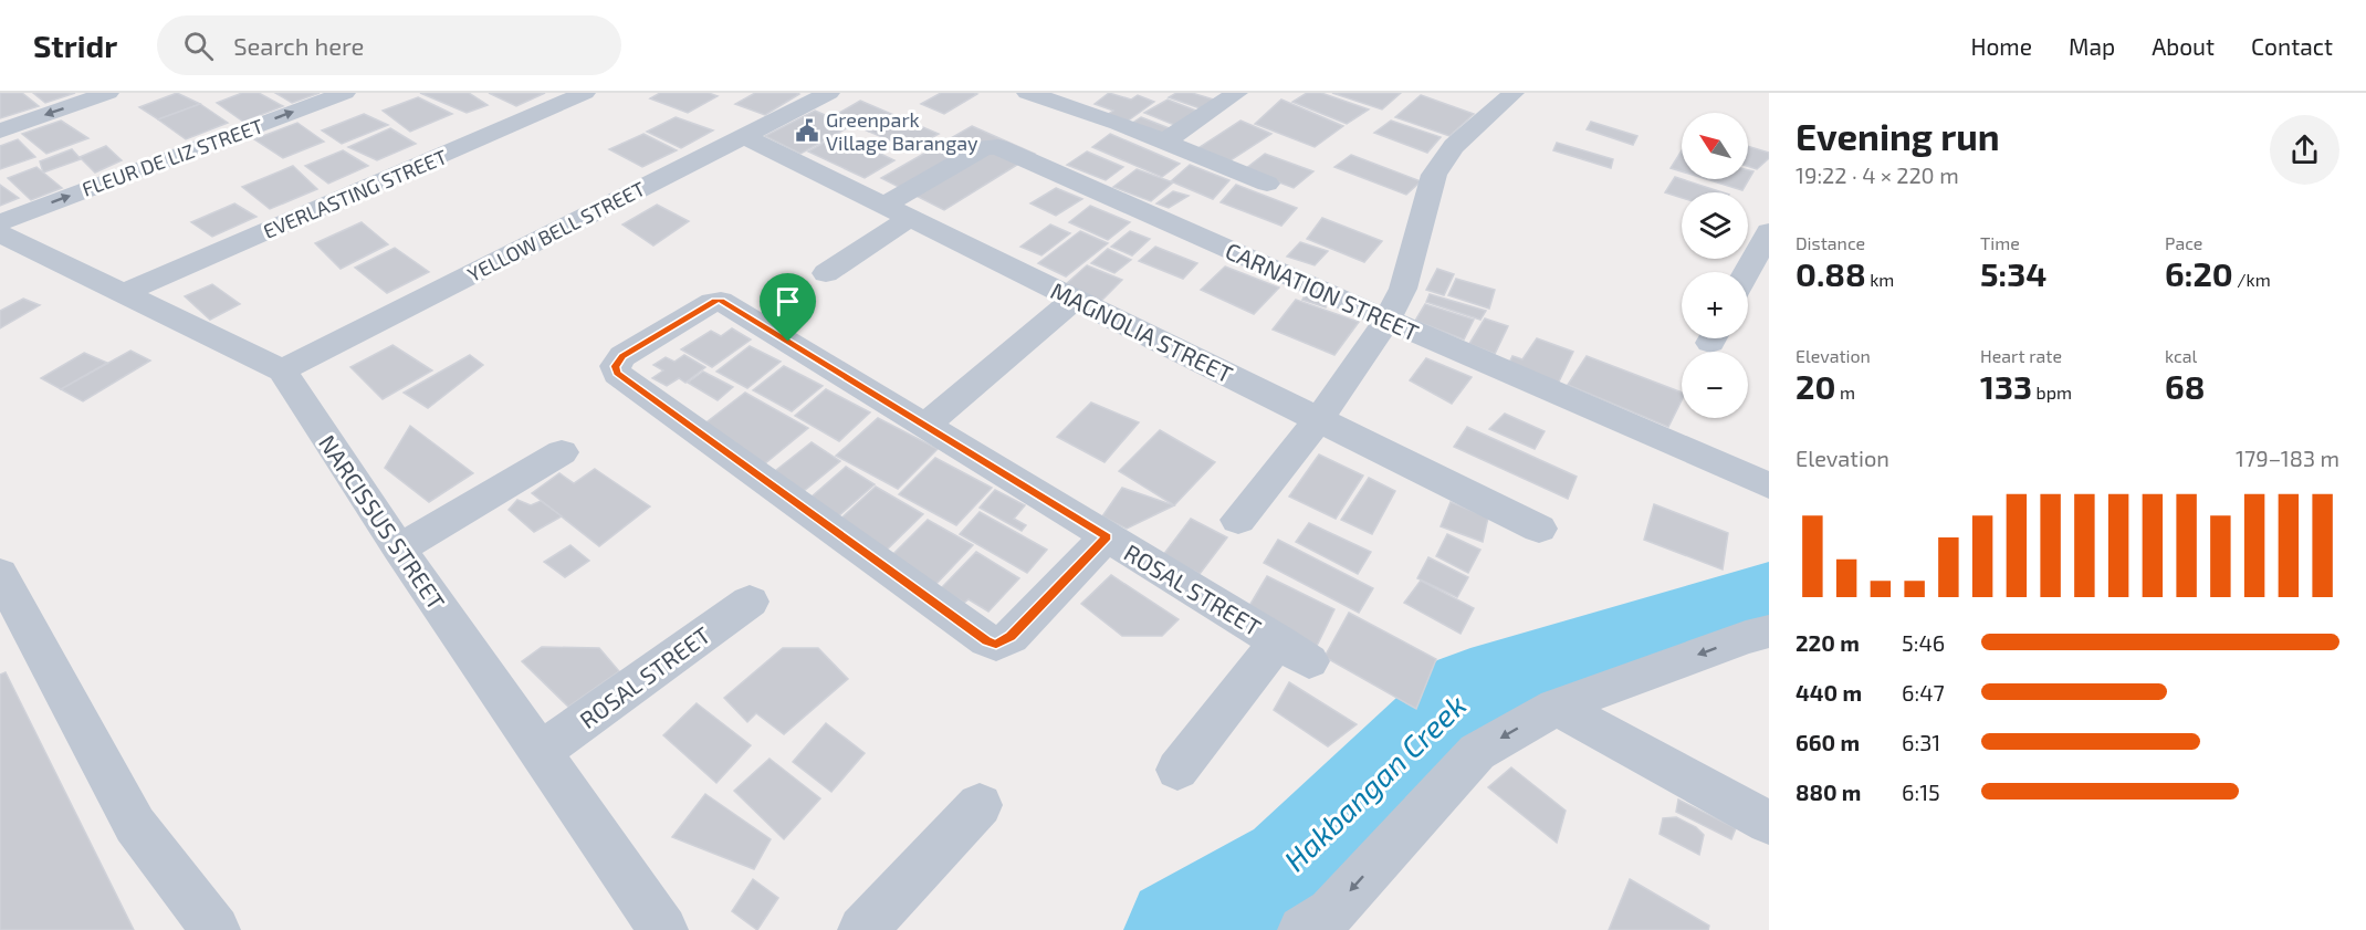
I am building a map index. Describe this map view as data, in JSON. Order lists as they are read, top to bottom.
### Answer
{
  "streets": {
    "street": [
      "FLEUR DE LIZ STREET",
      "EVERLASTING STREET",
      "YELLOW BELL STREET",
      "CARNATION STREET",
      "MAGNOLIA STREET",
      "NARCISSUS STREET",
      "ROSAL STREET"
    ]
  },
  "crossings": [
    ["YELLOW BELL STREET", "MAGNOLIA STREET"],
    ["YELLOW BELL STREET", "NARCISSUS STREET"],
    ["CARNATION STREET", "MAGNOLIA STREET"],
    ["NARCISSUS STREET", "ROSAL STREET"]
  ],
  "water": ["Hakbangan Creek"],
  "places": {
    "public building": ["Greenpark Village Barangay"]
  },
  "north": "top left",
  "page": {
    "header": "Stridr",
    "search": "Search here",
    "nav": [
      "Home",
      "Map",
      "About",
      "Contact"
    ],
    "heading": ["Evening run", "19:22 · 4 × 220 m"],
    "map_buttons": ["+", "−"],
    "stats": [
      ["Distance", "0.88 km"],
      ["Time", "5:34"],
      ["Pace", "6:20 /km"],
      ["Elevation", "20 m"],
      ["Heart rate", "133 bpm"],
      ["kcal", "68"]
    ],
    "chart": ["Elevation", "179–183 m"],
    "list": [
      {
        "name": "220 m",
        "note": "5:46"
      },
      {
        "name": "440 m",
        "note": "6:47"
      },
      {
        "name": "660 m",
        "note": "6:31"
      },
      {
        "name": "880 m",
        "note": "6:15"
      }
    ]
  }
}
